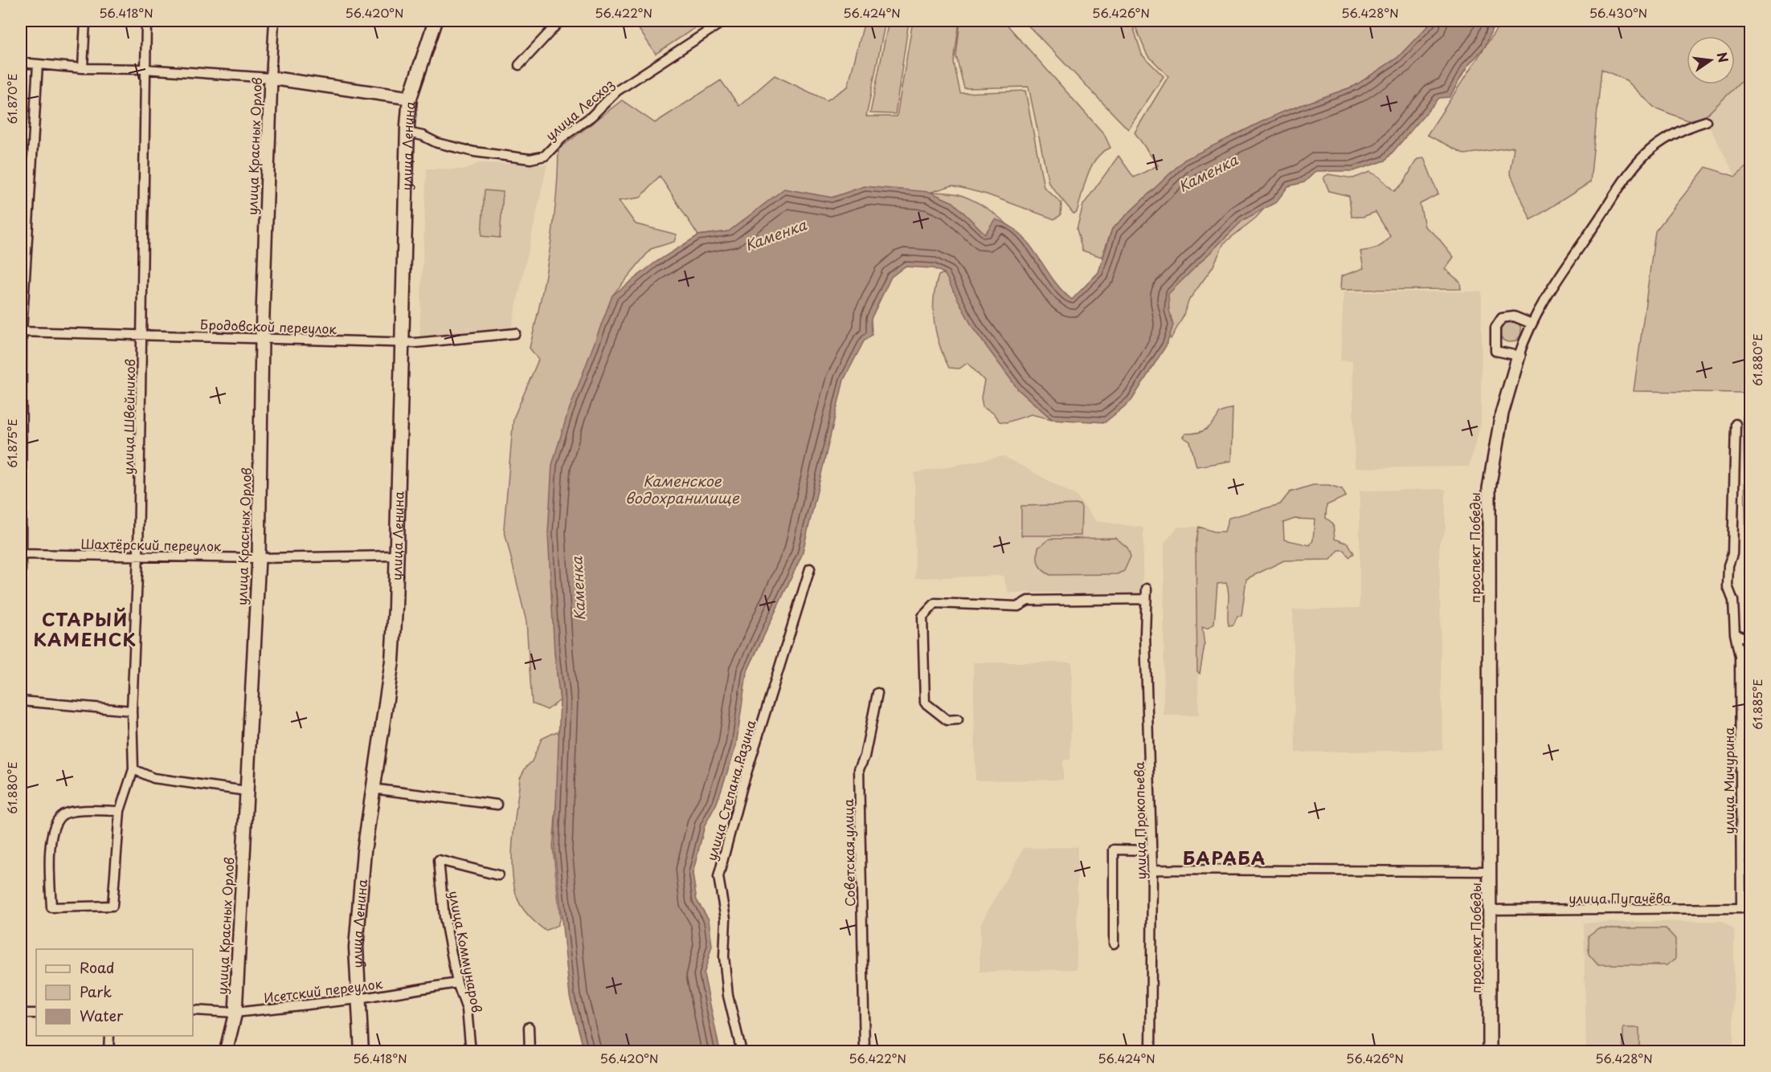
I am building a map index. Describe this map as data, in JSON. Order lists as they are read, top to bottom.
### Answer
{
  "streets": {
    "main road": ["улица Ленина"],
    "street": [
      "улица Лесхоз",
      "улица Красных Орлов",
      "Бродовской переулок",
      "улица Швейников",
      "Шахтёрский переулок",
      "проспект Победы",
      "улица Мичурина",
      "улица Степана Разина",
      "улица Прокопьева",
      "Советская улица",
      "улица Пугачёва",
      "улица Коммунаров",
      "Исетский переулок"
    ]
  },
  "crossings": [
    ["улица Лесхоз", "улица Ленина"],
    ["улица Ленина", "Бродовской переулок"],
    ["улица Ленина", "Шахтёрский переулок"],
    ["улица Ленина", "Исетский переулок"],
    ["улица Красных Орлов", "Бродовской переулок"],
    ["улица Красных Орлов", "Шахтёрский переулок"],
    ["улица Красных Орлов", "Исетский переулок"],
    ["Бродовской переулок", "улица Швейников"],
    ["улица Швейников", "Шахтёрский переулок"],
    ["проспект Победы", "улица Пугачёва"],
    ["улица Мичурина", "улица Пугачёва"],
    ["улица Коммунаров", "Исетский переулок"]
  ],
  "districts": ["СТАРЫЙ КАМЕНСК", "БАРАБА"],
  "water": ["Каменка", "Каменское водохранилище"],
  "legend": ["Road", "Park", "Water"],
  "north": "right",
  "coordinates": [
    "56.418°N",
    "56.420°N",
    "56.422°N",
    "56.424°N",
    "56.426°N",
    "56.428°N",
    "56.430°N",
    "61.870°E",
    "61.880°E",
    "61.875°E",
    "61.885°E"
  ]
}
